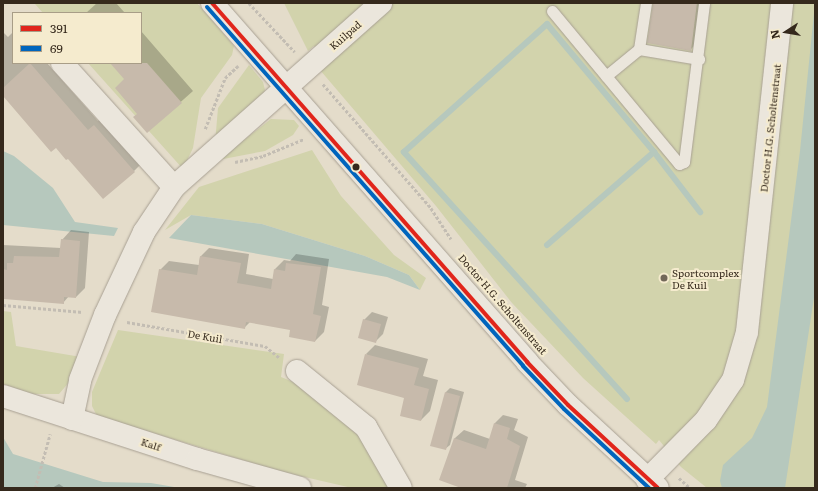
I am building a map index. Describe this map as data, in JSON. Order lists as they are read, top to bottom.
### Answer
{
  "streets": {
    "street": ["Kuilpad", "Doctor H.G. Scholtenstraat", "Kalf"],
    "path": ["De Kuil"]
  },
  "crossings": [
    ["Kuilpad", "Doctor H.G. Scholtenstraat"]
  ],
  "places": ["Sportcomplex De Kuil"],
  "lines": ["transit line 391", "transit line 69"],
  "legend": ["391", "69"],
  "north": "left"
}
